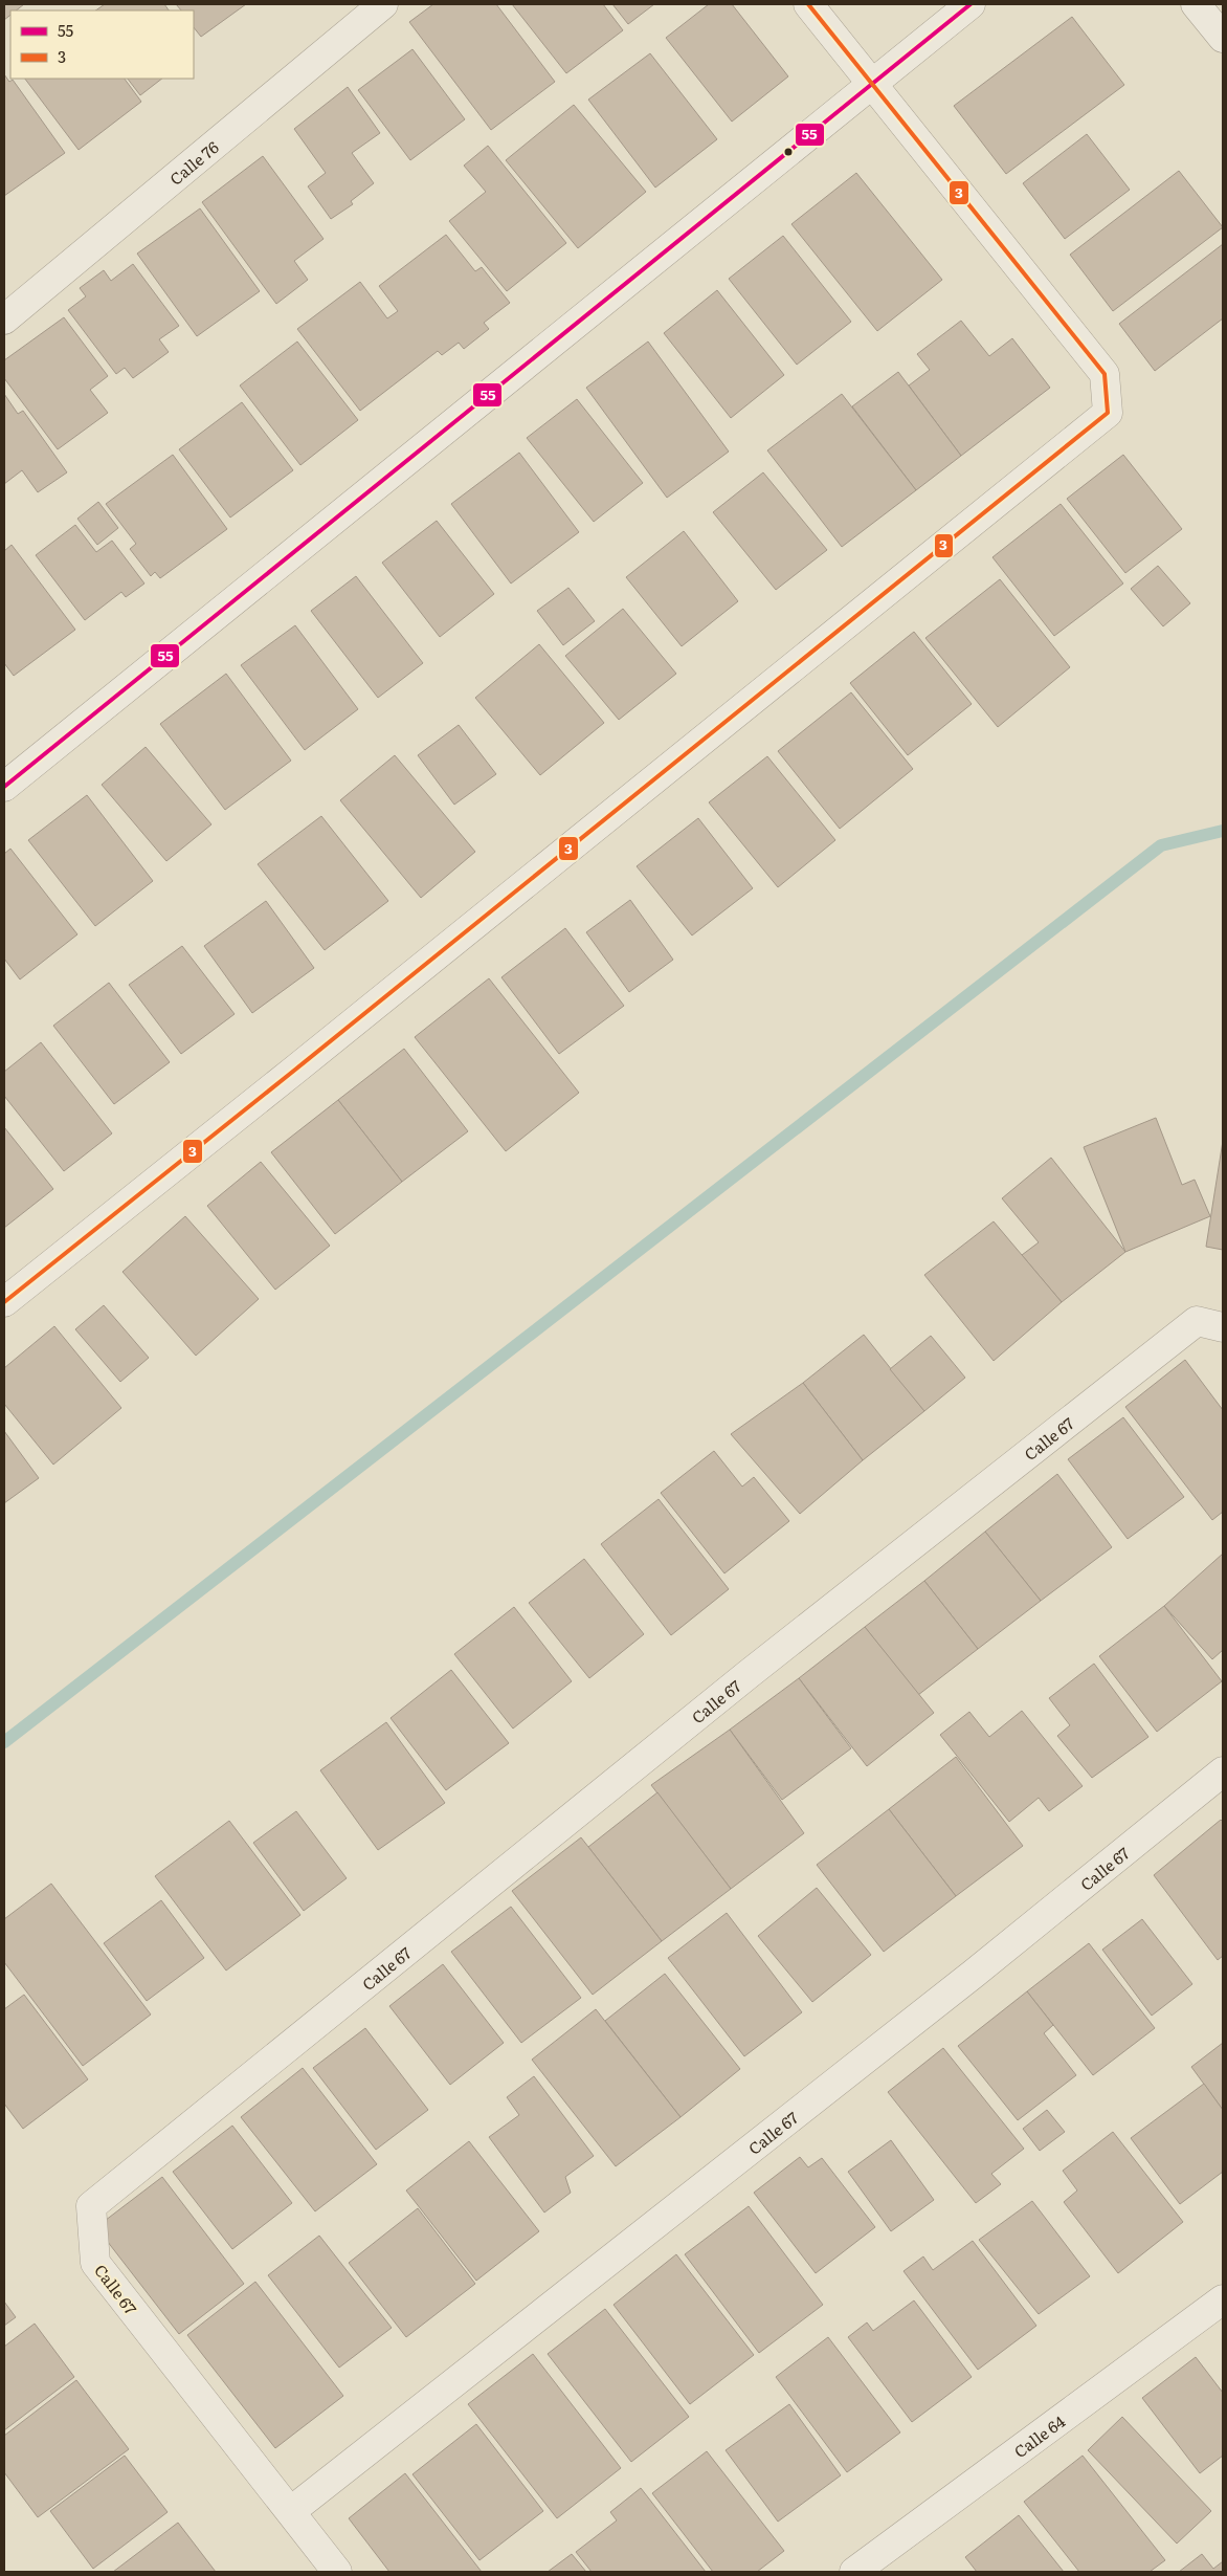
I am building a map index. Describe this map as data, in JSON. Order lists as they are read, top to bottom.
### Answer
{
  "streets": {
    "street": ["Calle 76", "Calle 67", "Calle 64"]
  },
  "lines": ["transit line 55", "transit line 3"],
  "legend": ["55", "3"]
}
